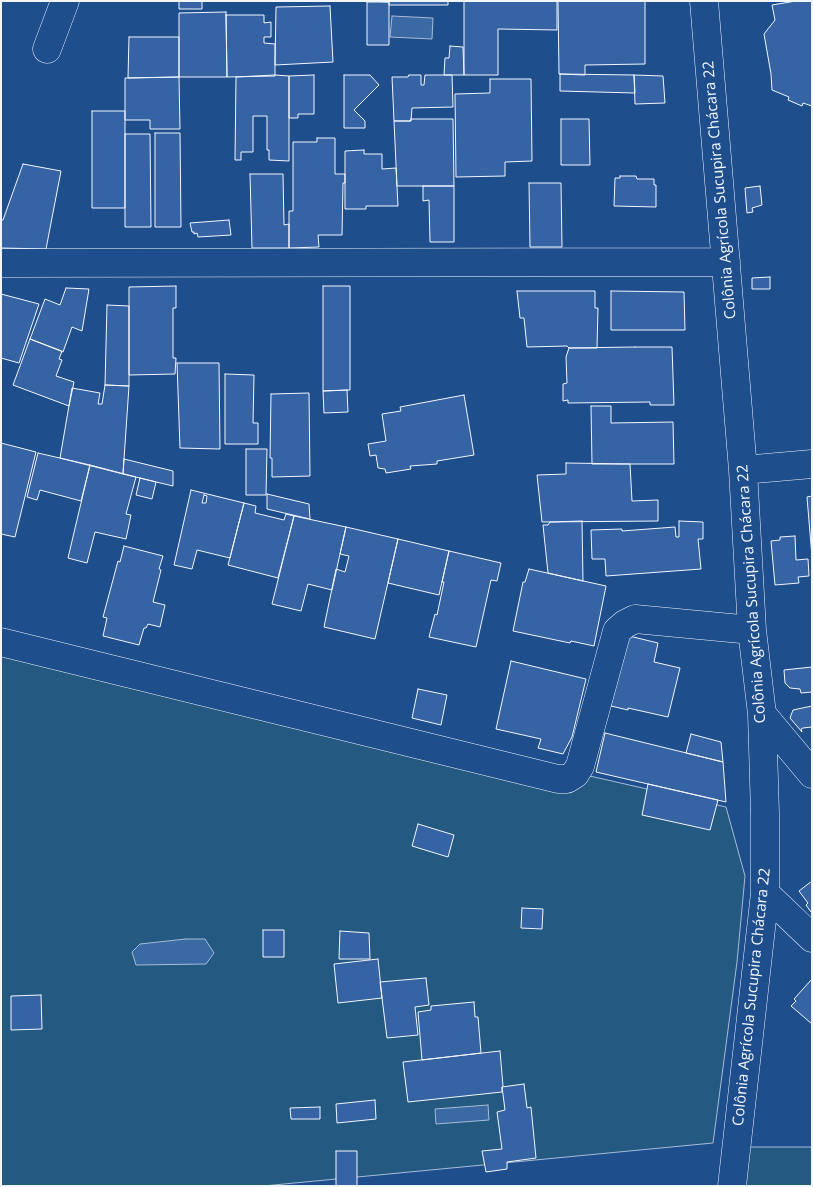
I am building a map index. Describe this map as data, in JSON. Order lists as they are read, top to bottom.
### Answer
{
  "streets": {
    "street": ["Colônia Agrícola Sucupira Chácara 22"]
  }
}
